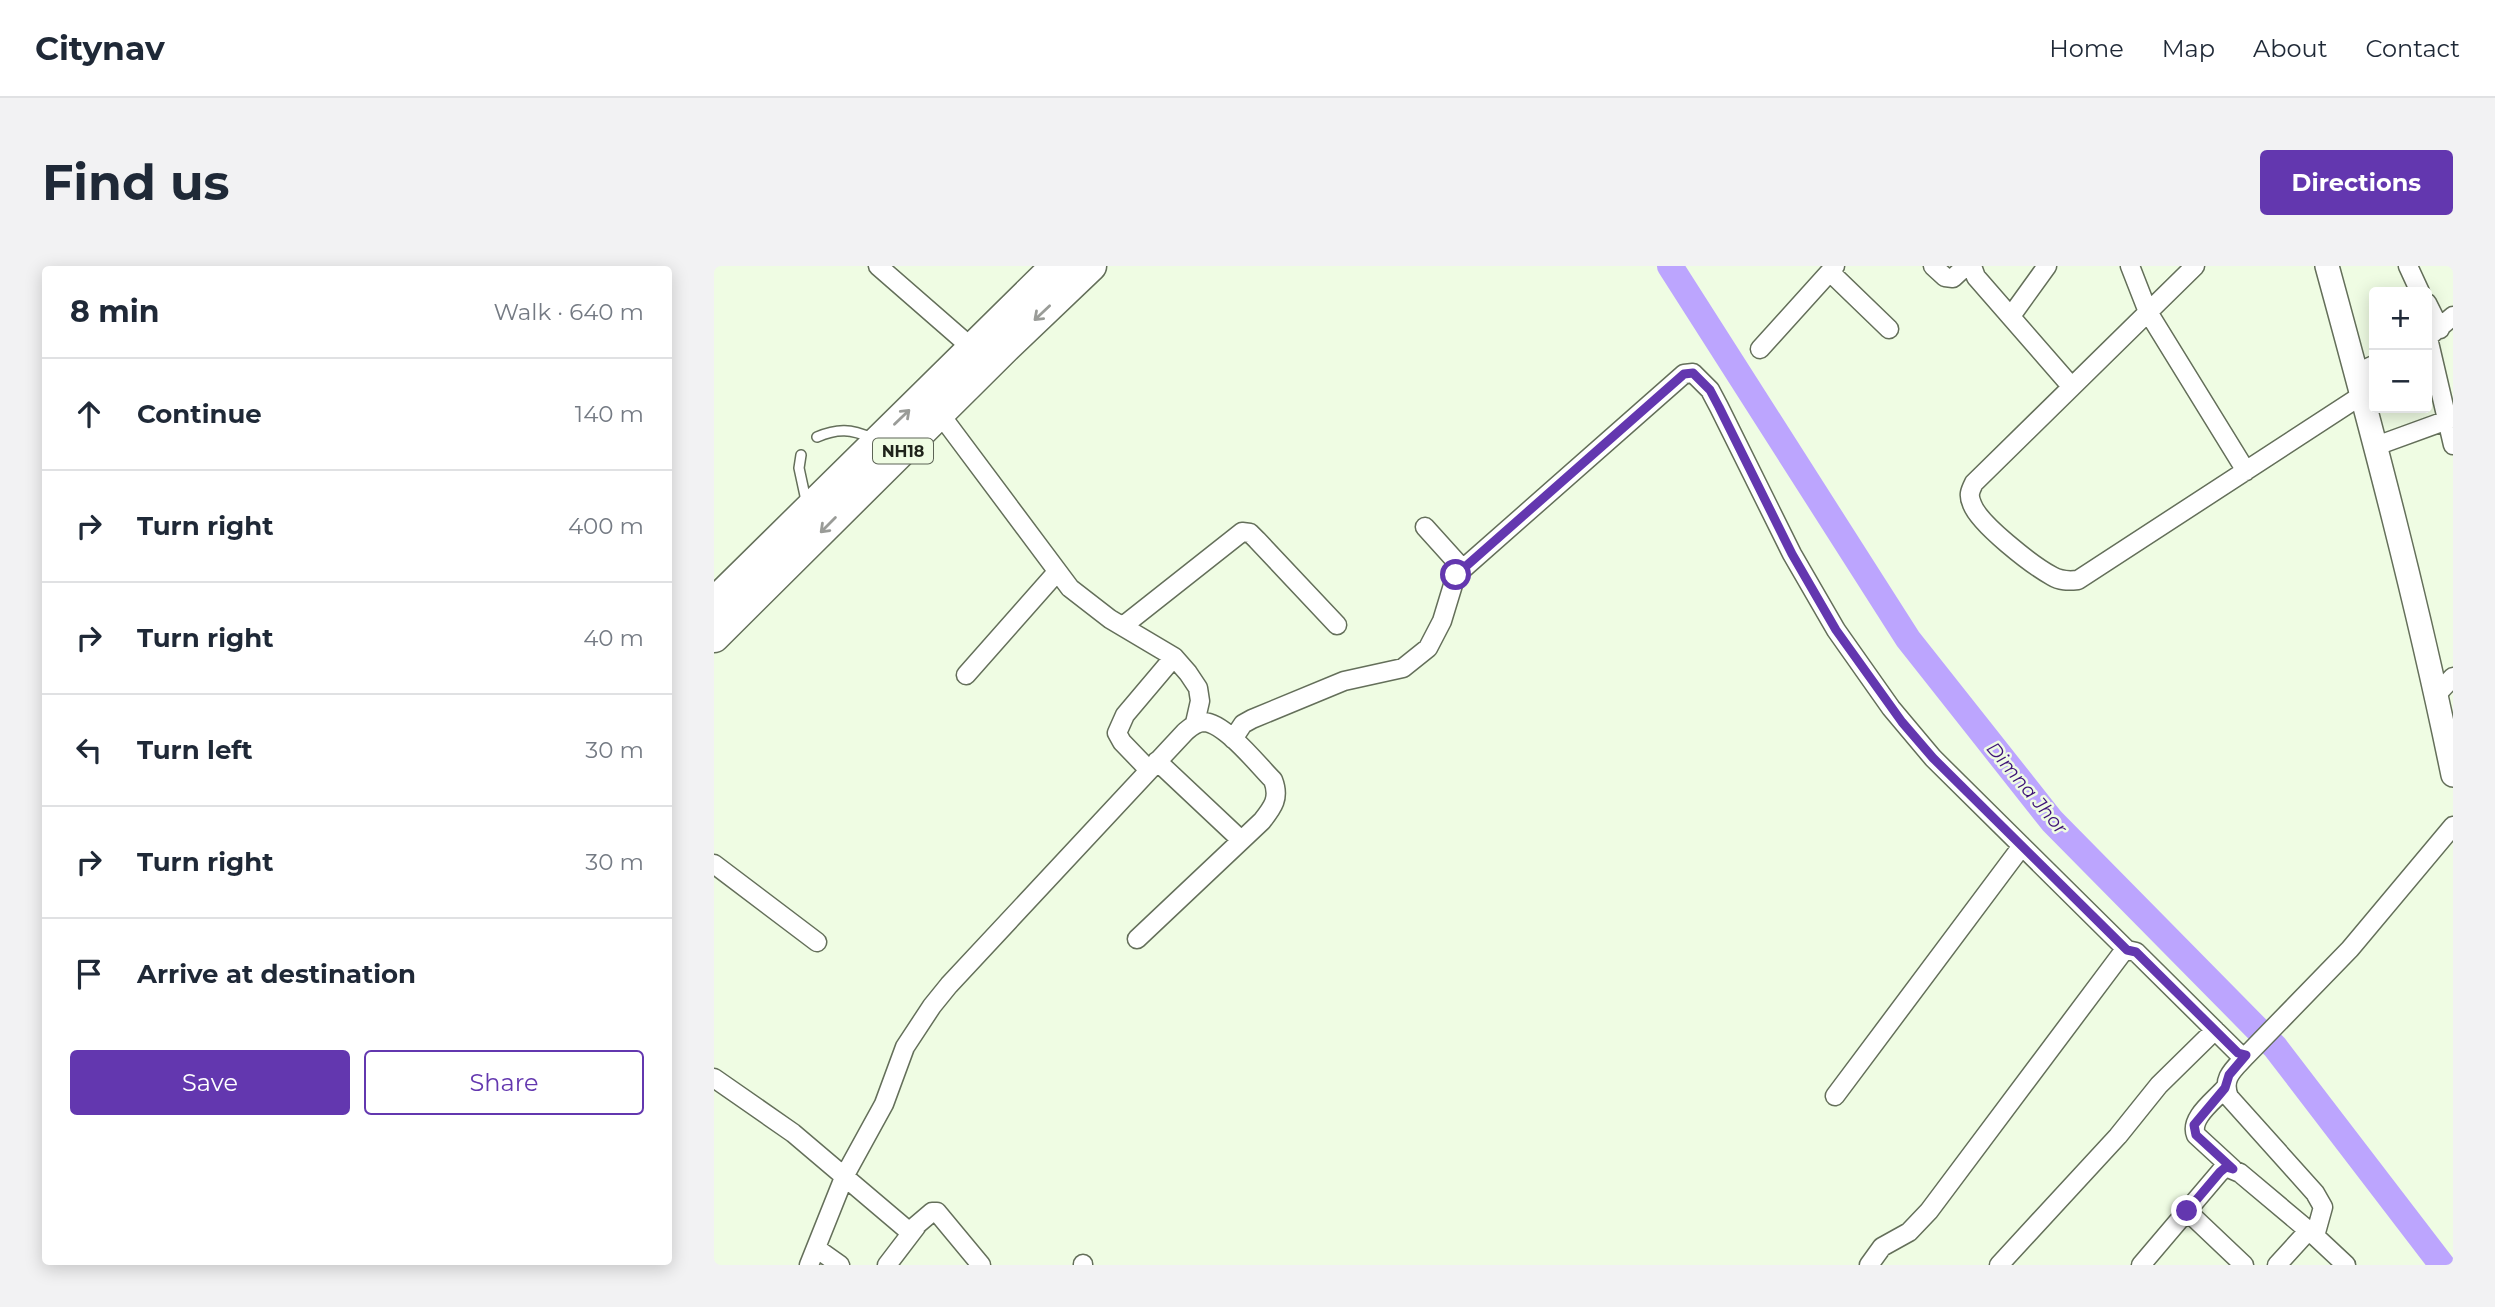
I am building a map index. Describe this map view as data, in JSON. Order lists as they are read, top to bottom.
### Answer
{
  "streets": {
    "highway": ["NH18"]
  },
  "water": ["Dimna Jhor"],
  "page": {
    "header": "Citynav",
    "nav": [
      "Home",
      "Map",
      "About",
      "Contact"
    ],
    "buttons": [
      "Directions",
      ["Save", "Share"]
    ],
    "title": "Find us",
    "heading": ["8 min", "Walk · 640 m"],
    "map_buttons": ["+", "−"],
    "list": [
      ["Continue", "140 m"],
      ["Turn right", "400 m"],
      ["Turn right", "40 m"],
      ["Turn left", "30 m"],
      ["Turn right", "30 m"],
      "Arrive at destination"
    ]
  }
}
